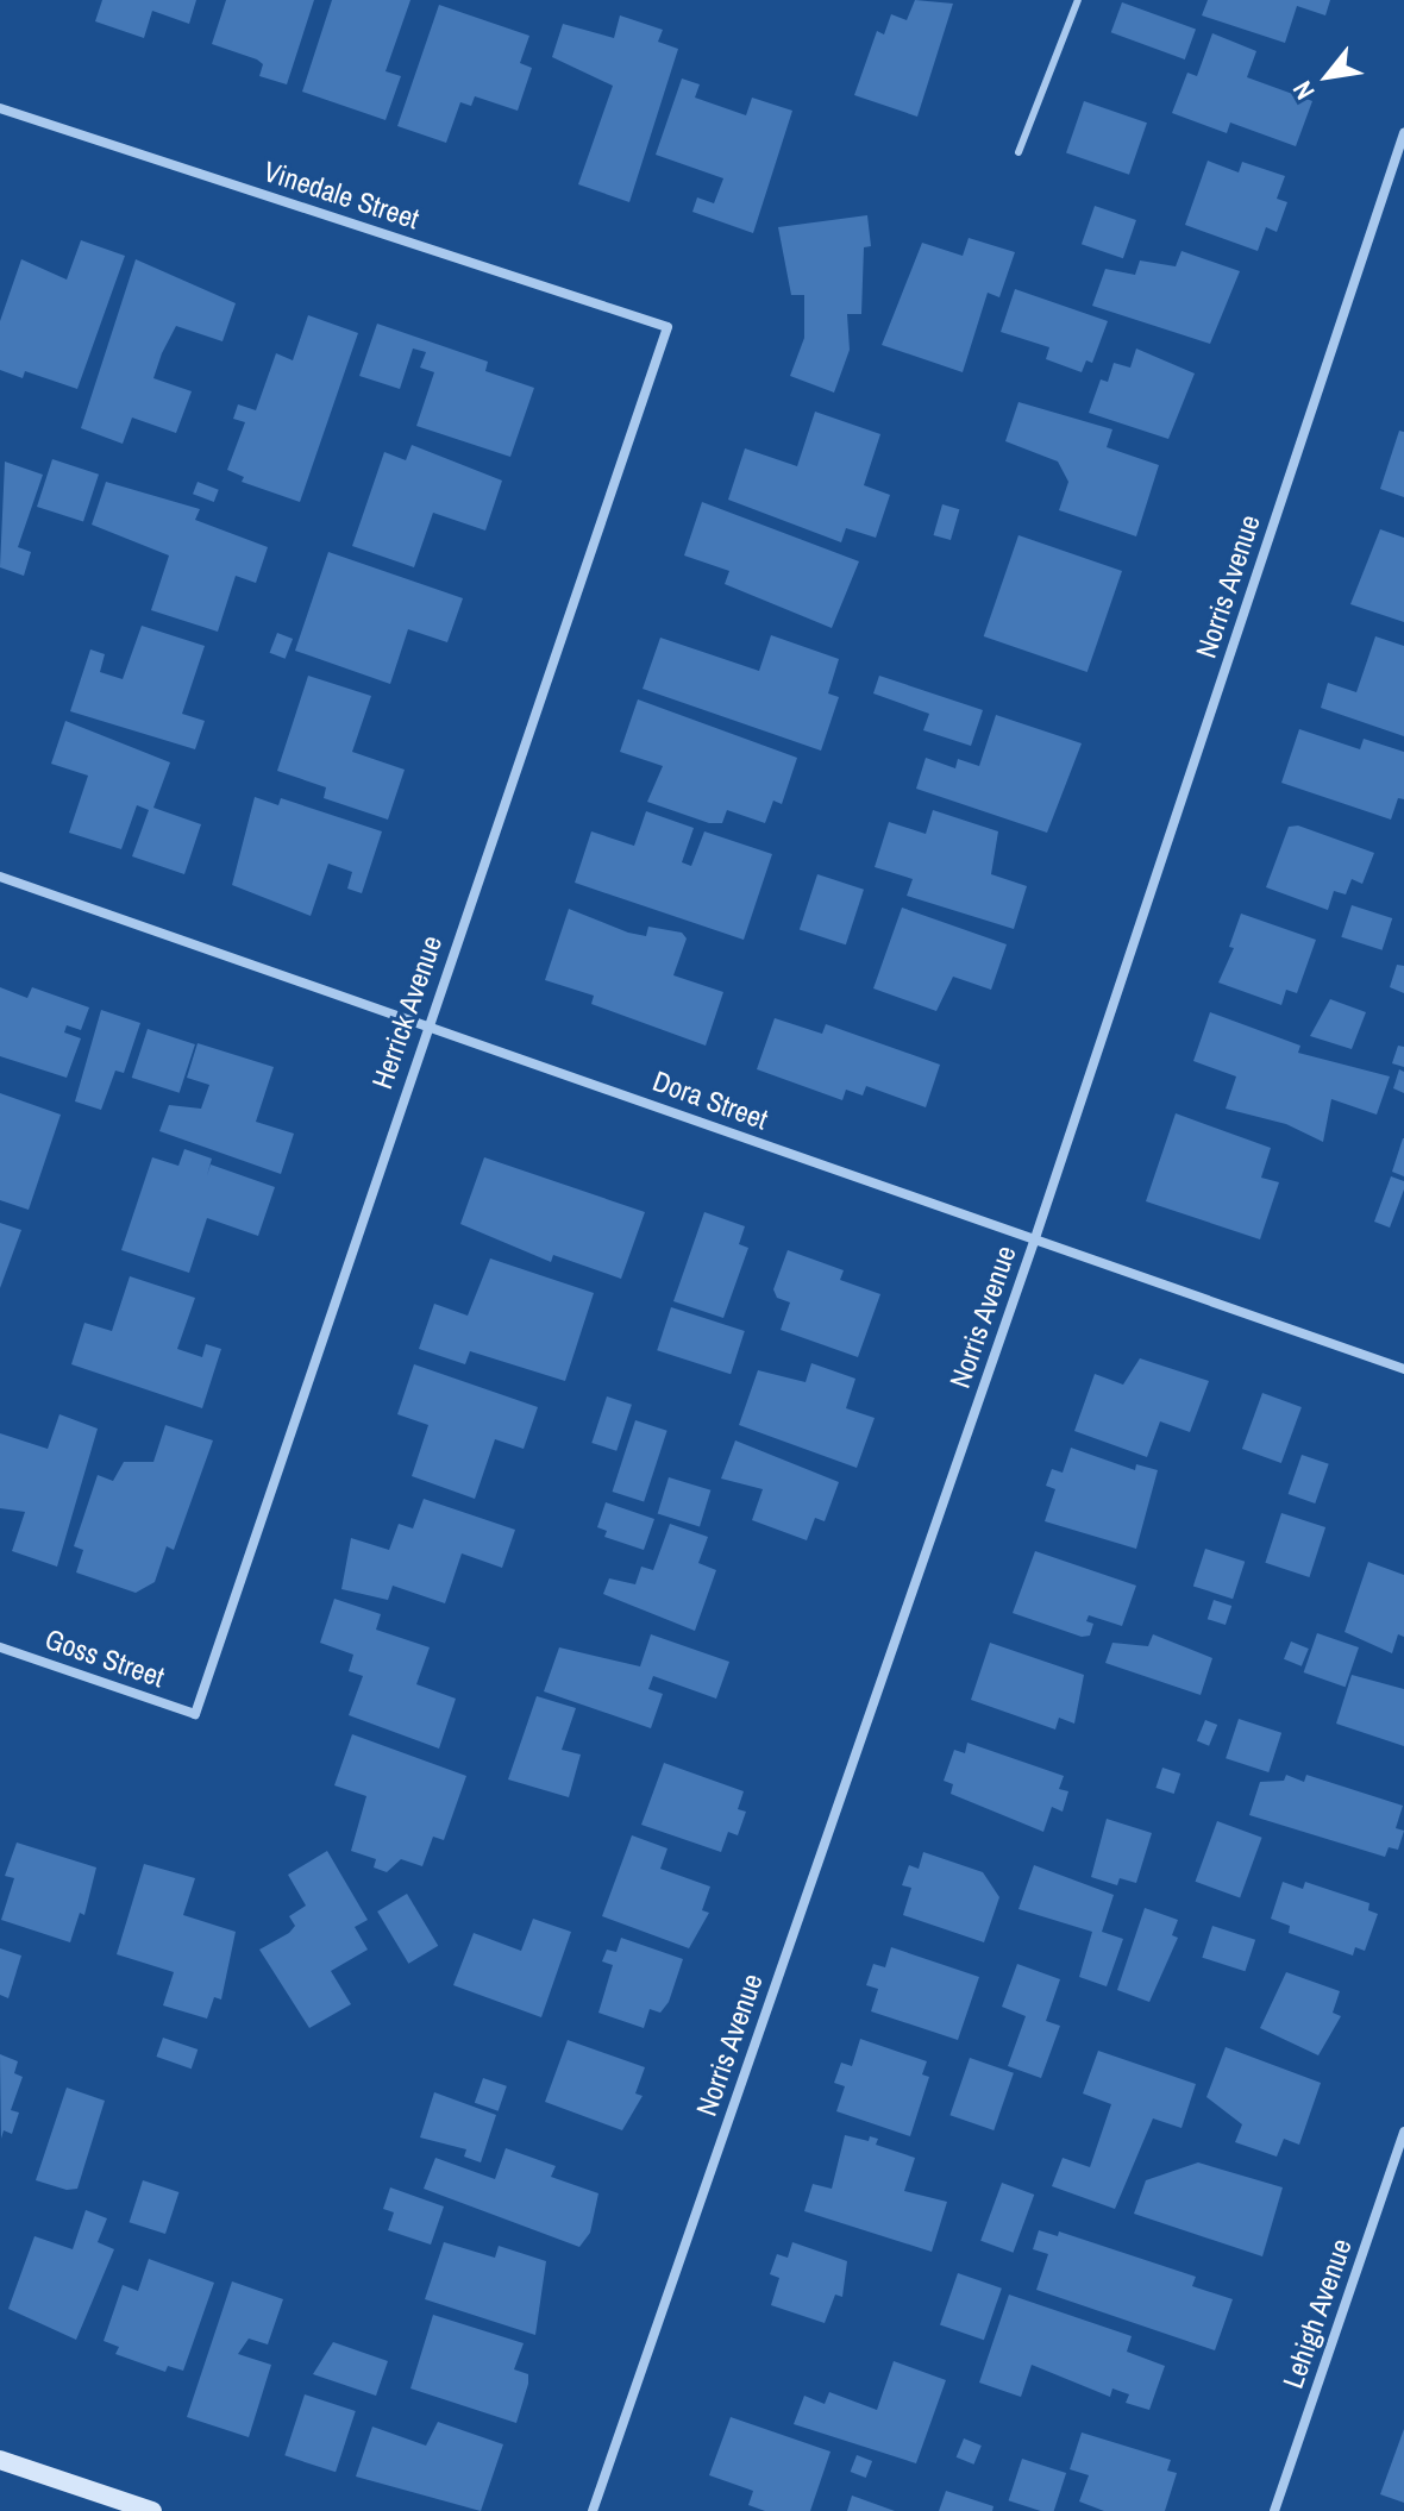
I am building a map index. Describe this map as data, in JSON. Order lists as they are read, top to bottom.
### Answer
{
  "streets": {
    "street": [
      "Vinedale Street",
      "Norris Avenue",
      "Herrick Avenue",
      "Dora Street",
      "Goss Street",
      "Lehigh Avenue"
    ]
  },
  "crossings": [
    ["Vinedale Street", "Herrick Avenue"],
    ["Norris Avenue", "Dora Street"],
    ["Herrick Avenue", "Dora Street"],
    ["Herrick Avenue", "Goss Street"]
  ],
  "north": "bottom left"
}
